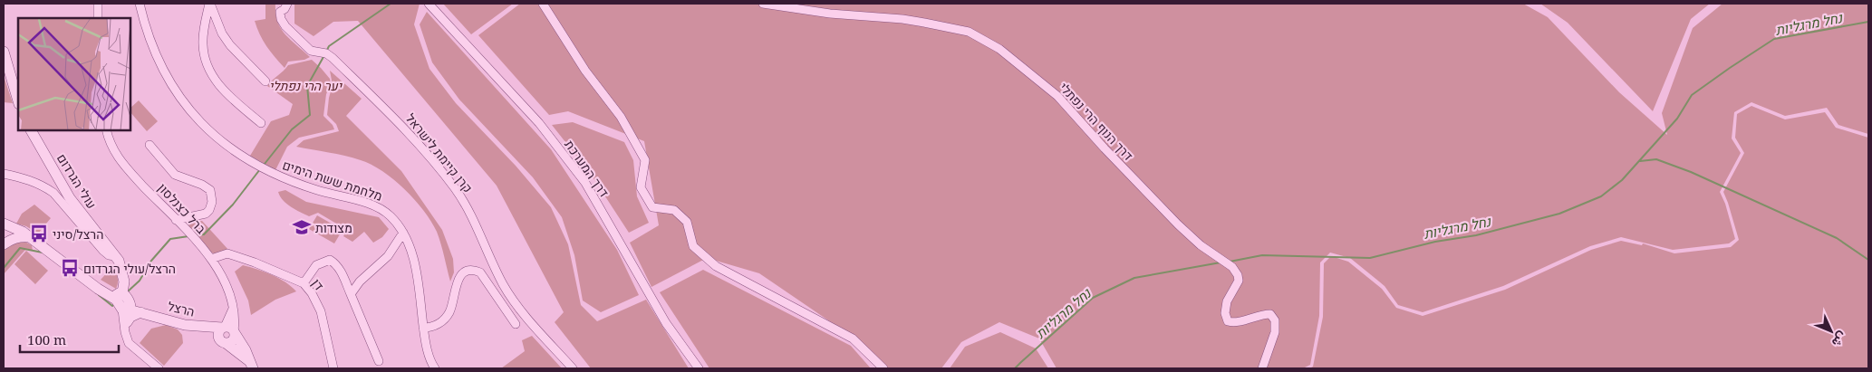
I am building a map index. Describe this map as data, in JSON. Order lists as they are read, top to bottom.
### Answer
{
  "streets": {
    "street": [
      "דרך הנוף הרי נפתלי",
      "קרן קיימת לישראל",
      "דרך המערכת",
      "מלחמת ששת הימים",
      "עולי הגרדום",
      "ברל כצנלסון",
      "דן",
      "הרצל"
    ]
  },
  "crossings": [
    ["ברל כצנלסון", "דן"],
    ["ברל כצנלסון", "הרצל"]
  ],
  "water": ["נחל מרגליות"],
  "parks": ["יער הרי נפתלי"],
  "places": {
    "school or university": ["מצודות"],
    "bus stop": ["הרצל/סיני", "הרצל/עולי הגרדום"]
  },
  "scale_bar": "100 m",
  "north": "bottom right"
}
